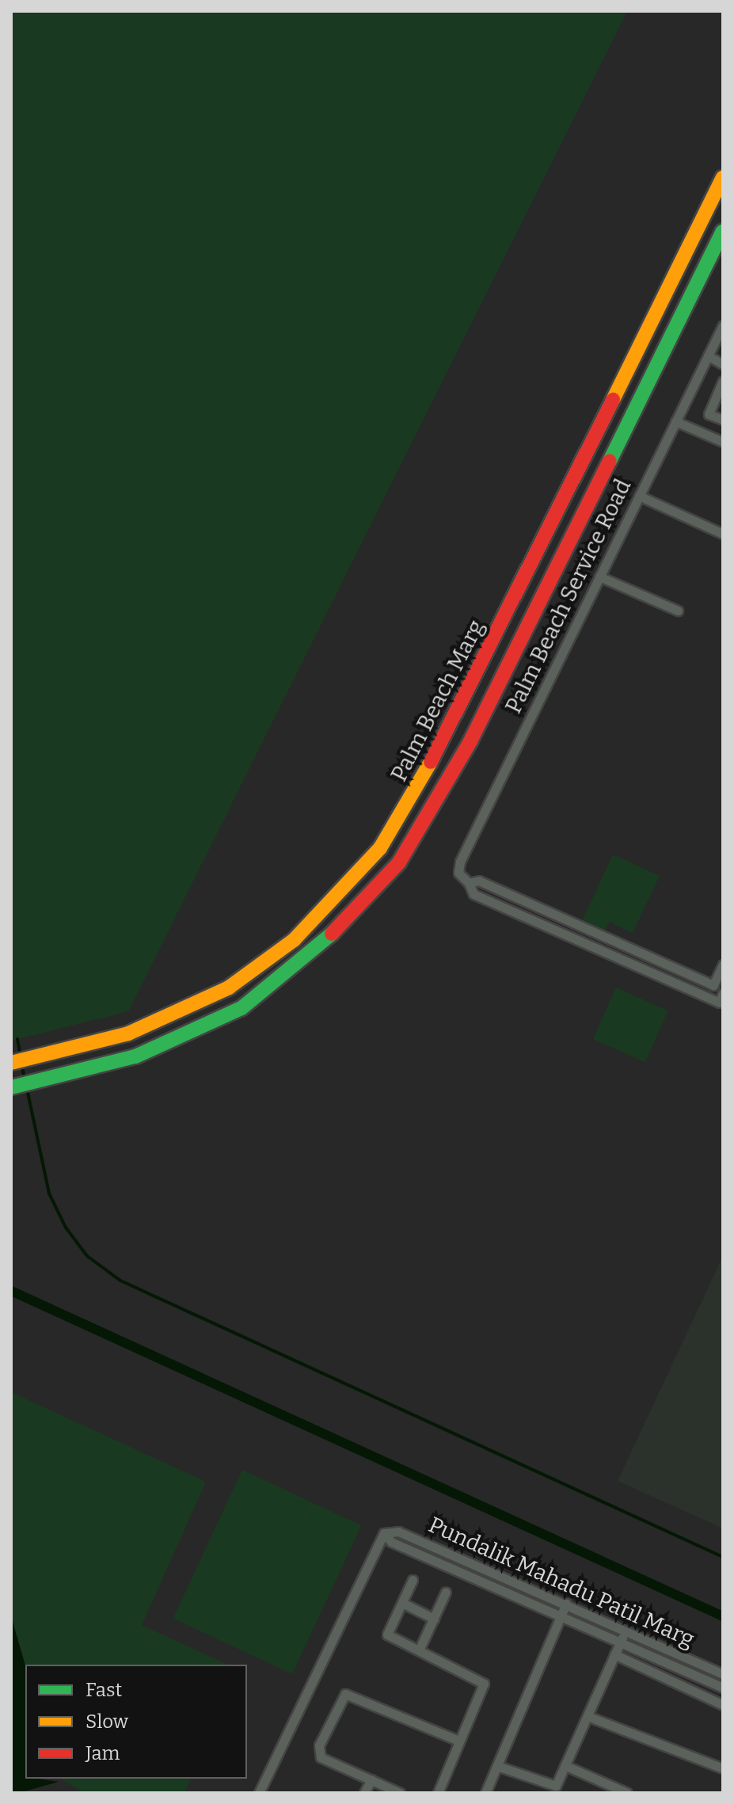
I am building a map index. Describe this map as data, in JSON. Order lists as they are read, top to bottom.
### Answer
{
  "streets": {
    "main road": ["Palm Beach Marg"],
    "street": ["Palm Beach Service Road", "Pundalik Mahadu Patil Marg"]
  },
  "legend": ["Fast", "Slow", "Jam"]
}
